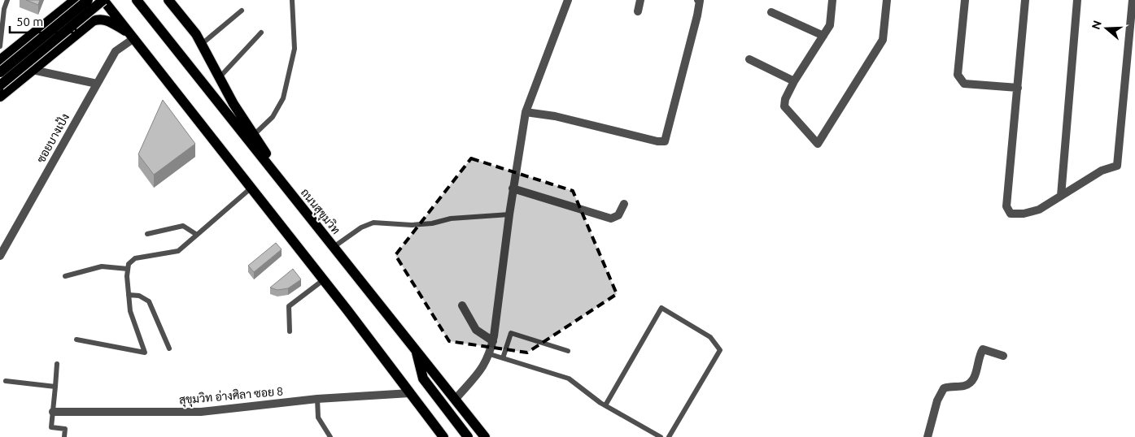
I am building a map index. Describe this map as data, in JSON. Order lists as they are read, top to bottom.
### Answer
{
  "streets": {
    "main road": ["ถนนสุขุมวิท"],
    "street": ["ซอยบางเป้ง", "สุขุมวิท อ่างศิลา ซอย 8"]
  },
  "scale_bar": "50 m",
  "north": "left"
}
